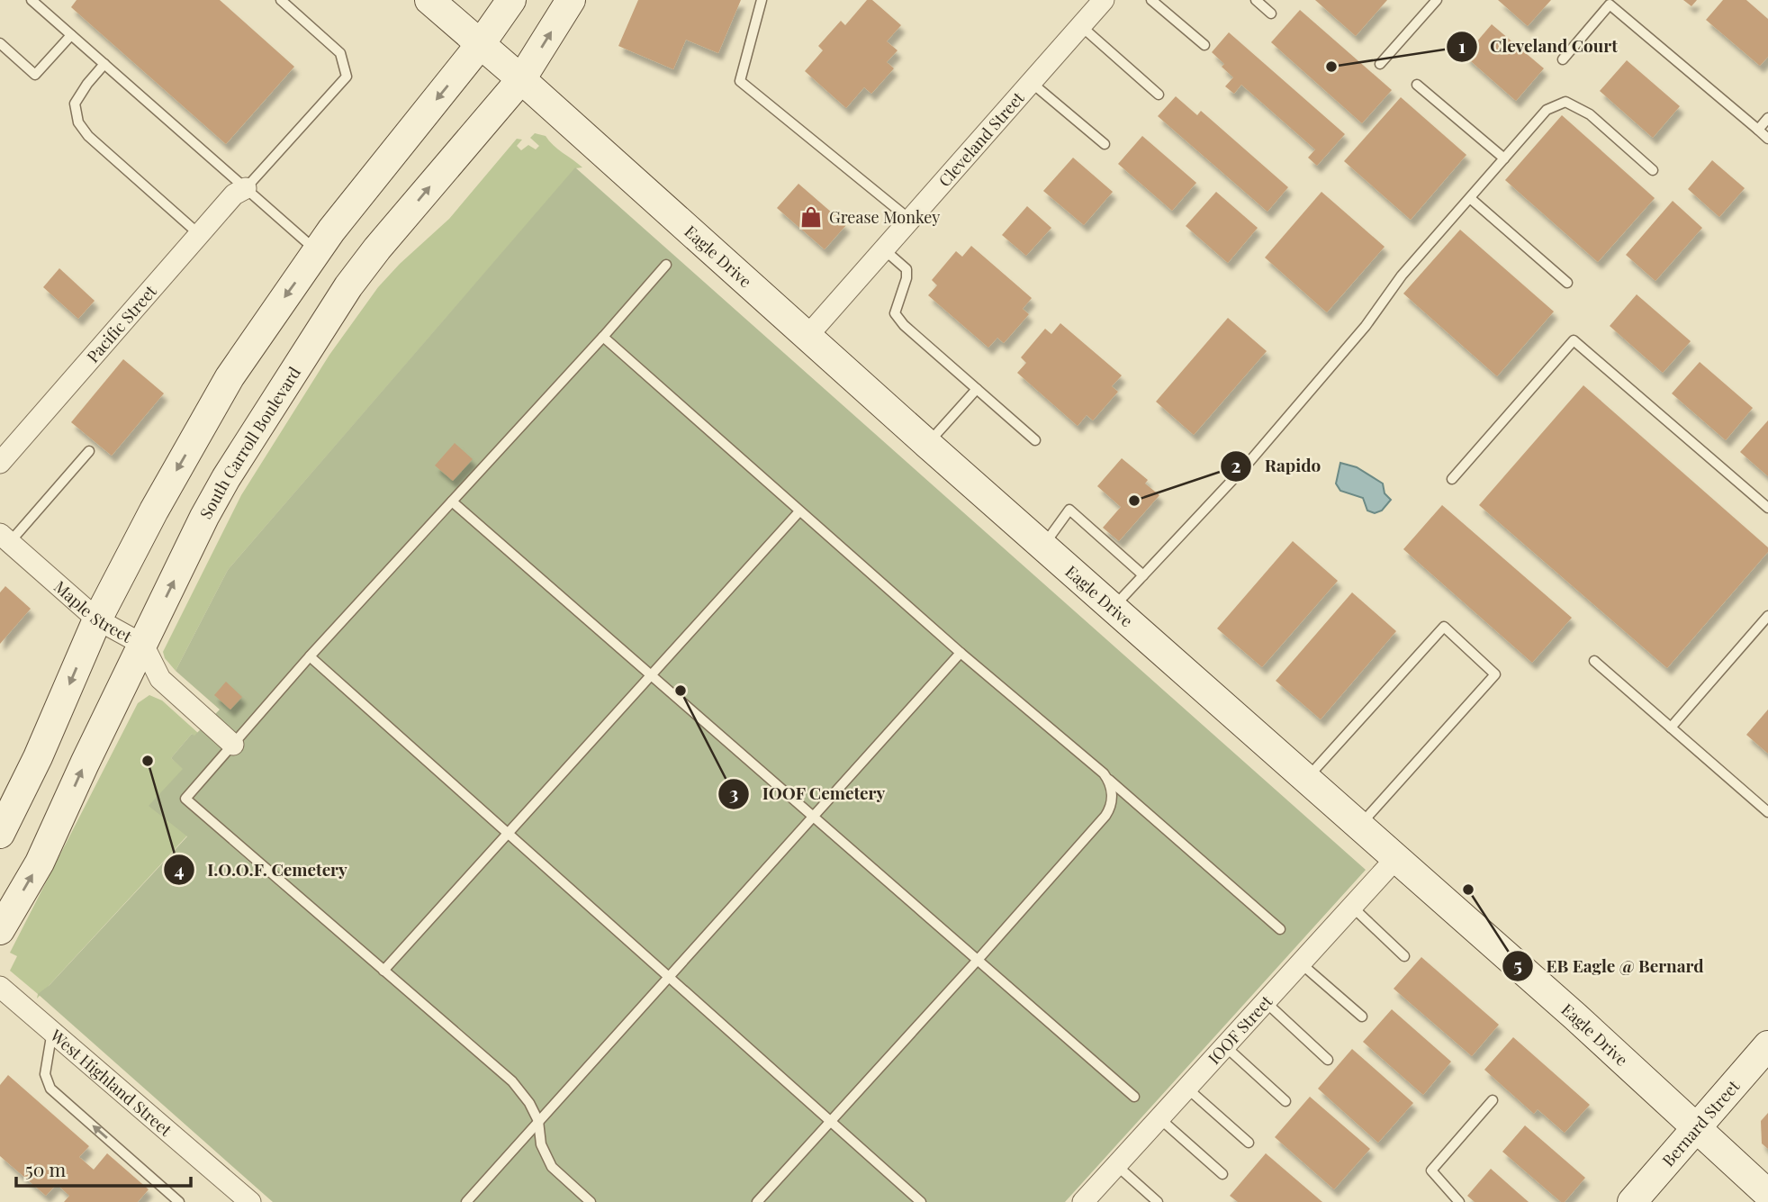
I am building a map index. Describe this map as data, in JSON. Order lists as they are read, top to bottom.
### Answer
{
  "streets": {
    "main road": ["Eagle Drive", "South Carroll Boulevard", "Bernard Street"],
    "street": [
      "Cleveland Street",
      "Pacific Street",
      "Maple Street",
      "IOOF Street",
      "West Highland Street"
    ]
  },
  "crossings": [
    ["Cleveland Street", "Eagle Drive"],
    ["Eagle Drive", "South Carroll Boulevard"],
    ["Eagle Drive", "IOOF Street"],
    ["Eagle Drive", "Bernard Street"],
    ["South Carroll Boulevard", "Maple Street"]
  ],
  "places": {
    "other": [
      "Cleveland Court",
      "Rapido",
      "IOOF Cemetery",
      "I.O.O.F. Cemetery",
      "EB Eagle @ Bernard"
    ],
    "shop": ["Grease Monkey"]
  },
  "scale_bar": "50 m"
}
